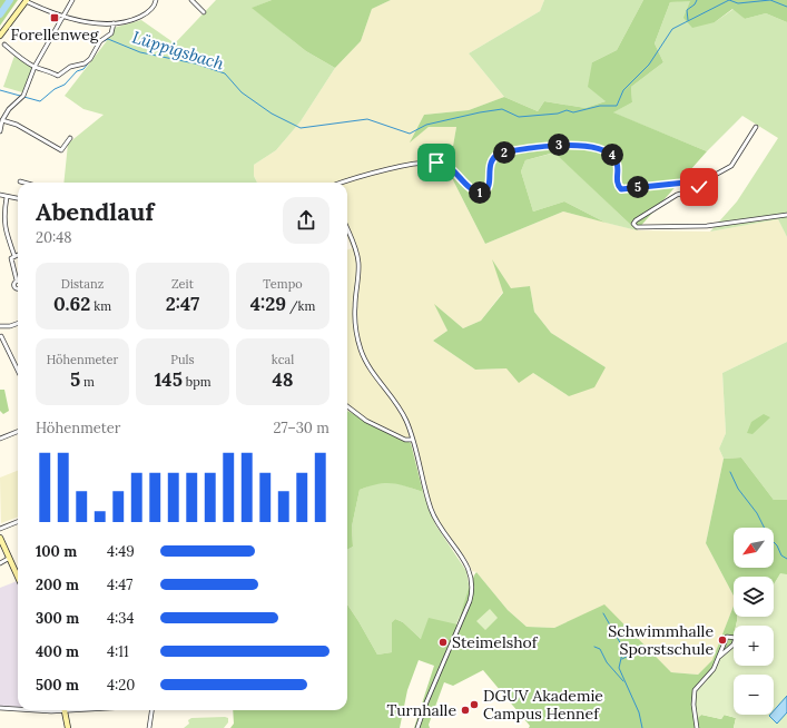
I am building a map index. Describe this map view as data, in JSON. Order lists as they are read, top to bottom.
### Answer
{
  "water": ["Lüppigsbach"],
  "places": {
    "transit": ["Forellenweg"],
    "other": [
      "Schwimmhalle Sporstschule",
      "Steimelshof",
      "DGUV Akademie Campus Hennef",
      "Turnhalle"
    ]
  },
  "north": "bottom left",
  "page": {
    "pins": [
      "3",
      "2",
      "4",
      "5",
      "1"
    ],
    "heading": ["Abendlauf", "20:48"],
    "stats": [
      ["Distanz", "0.62 km"],
      ["Zeit", "2:47"],
      ["Tempo", "4:29 /km"],
      ["Höhenmeter", "5 m"],
      ["Puls", "145 bpm"],
      ["kcal", "48"]
    ],
    "chart": ["Höhenmeter", "27–30 m"],
    "map_buttons": ["+", "−"],
    "list": [
      {
        "name": "100 m",
        "note": "4:49"
      },
      {
        "name": "200 m",
        "note": "4:47"
      },
      {
        "name": "300 m",
        "note": "4:34"
      },
      {
        "name": "400 m",
        "note": "4:11"
      },
      {
        "name": "500 m",
        "note": "4:20"
      }
    ]
  }
}
